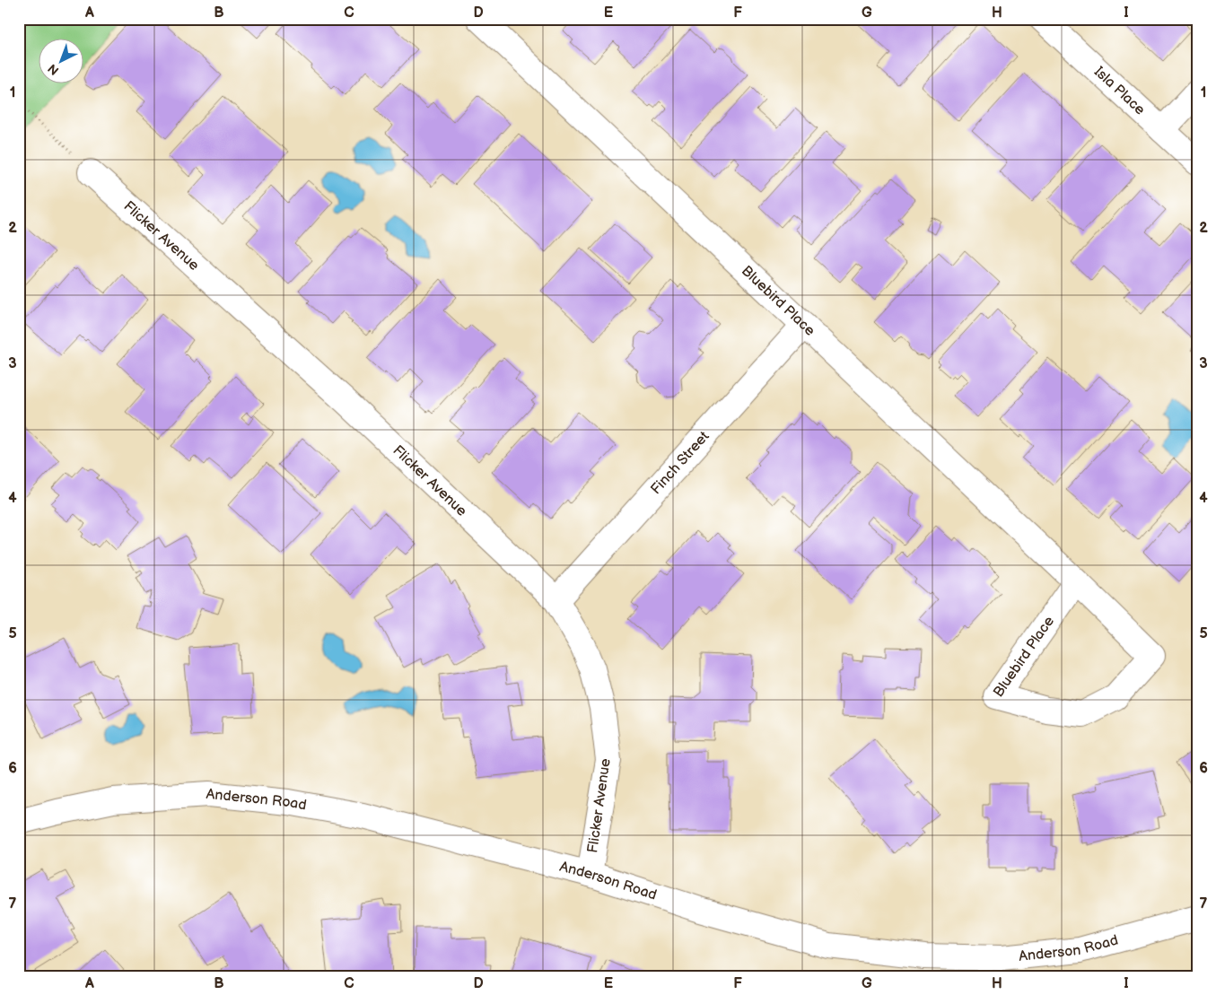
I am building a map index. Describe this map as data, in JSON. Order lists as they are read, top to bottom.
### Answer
{
  "streets": {
    "street": [
      "Isla Place",
      "Flicker Avenue",
      "Bluebird Place",
      "Finch Street",
      "Anderson Road"
    ]
  },
  "crossings": [
    ["Flicker Avenue", "Finch Street"],
    ["Flicker Avenue", "Anderson Road"],
    ["Bluebird Place", "Finch Street"]
  ],
  "north": "bottom left",
  "grid": {
    "columns": [
      "A",
      "B",
      "C",
      "D",
      "E",
      "F",
      "G",
      "H",
      "I"
    ],
    "rows": [
      "1",
      "2",
      "3",
      "4",
      "5",
      "6",
      "7"
    ]
  }
}
